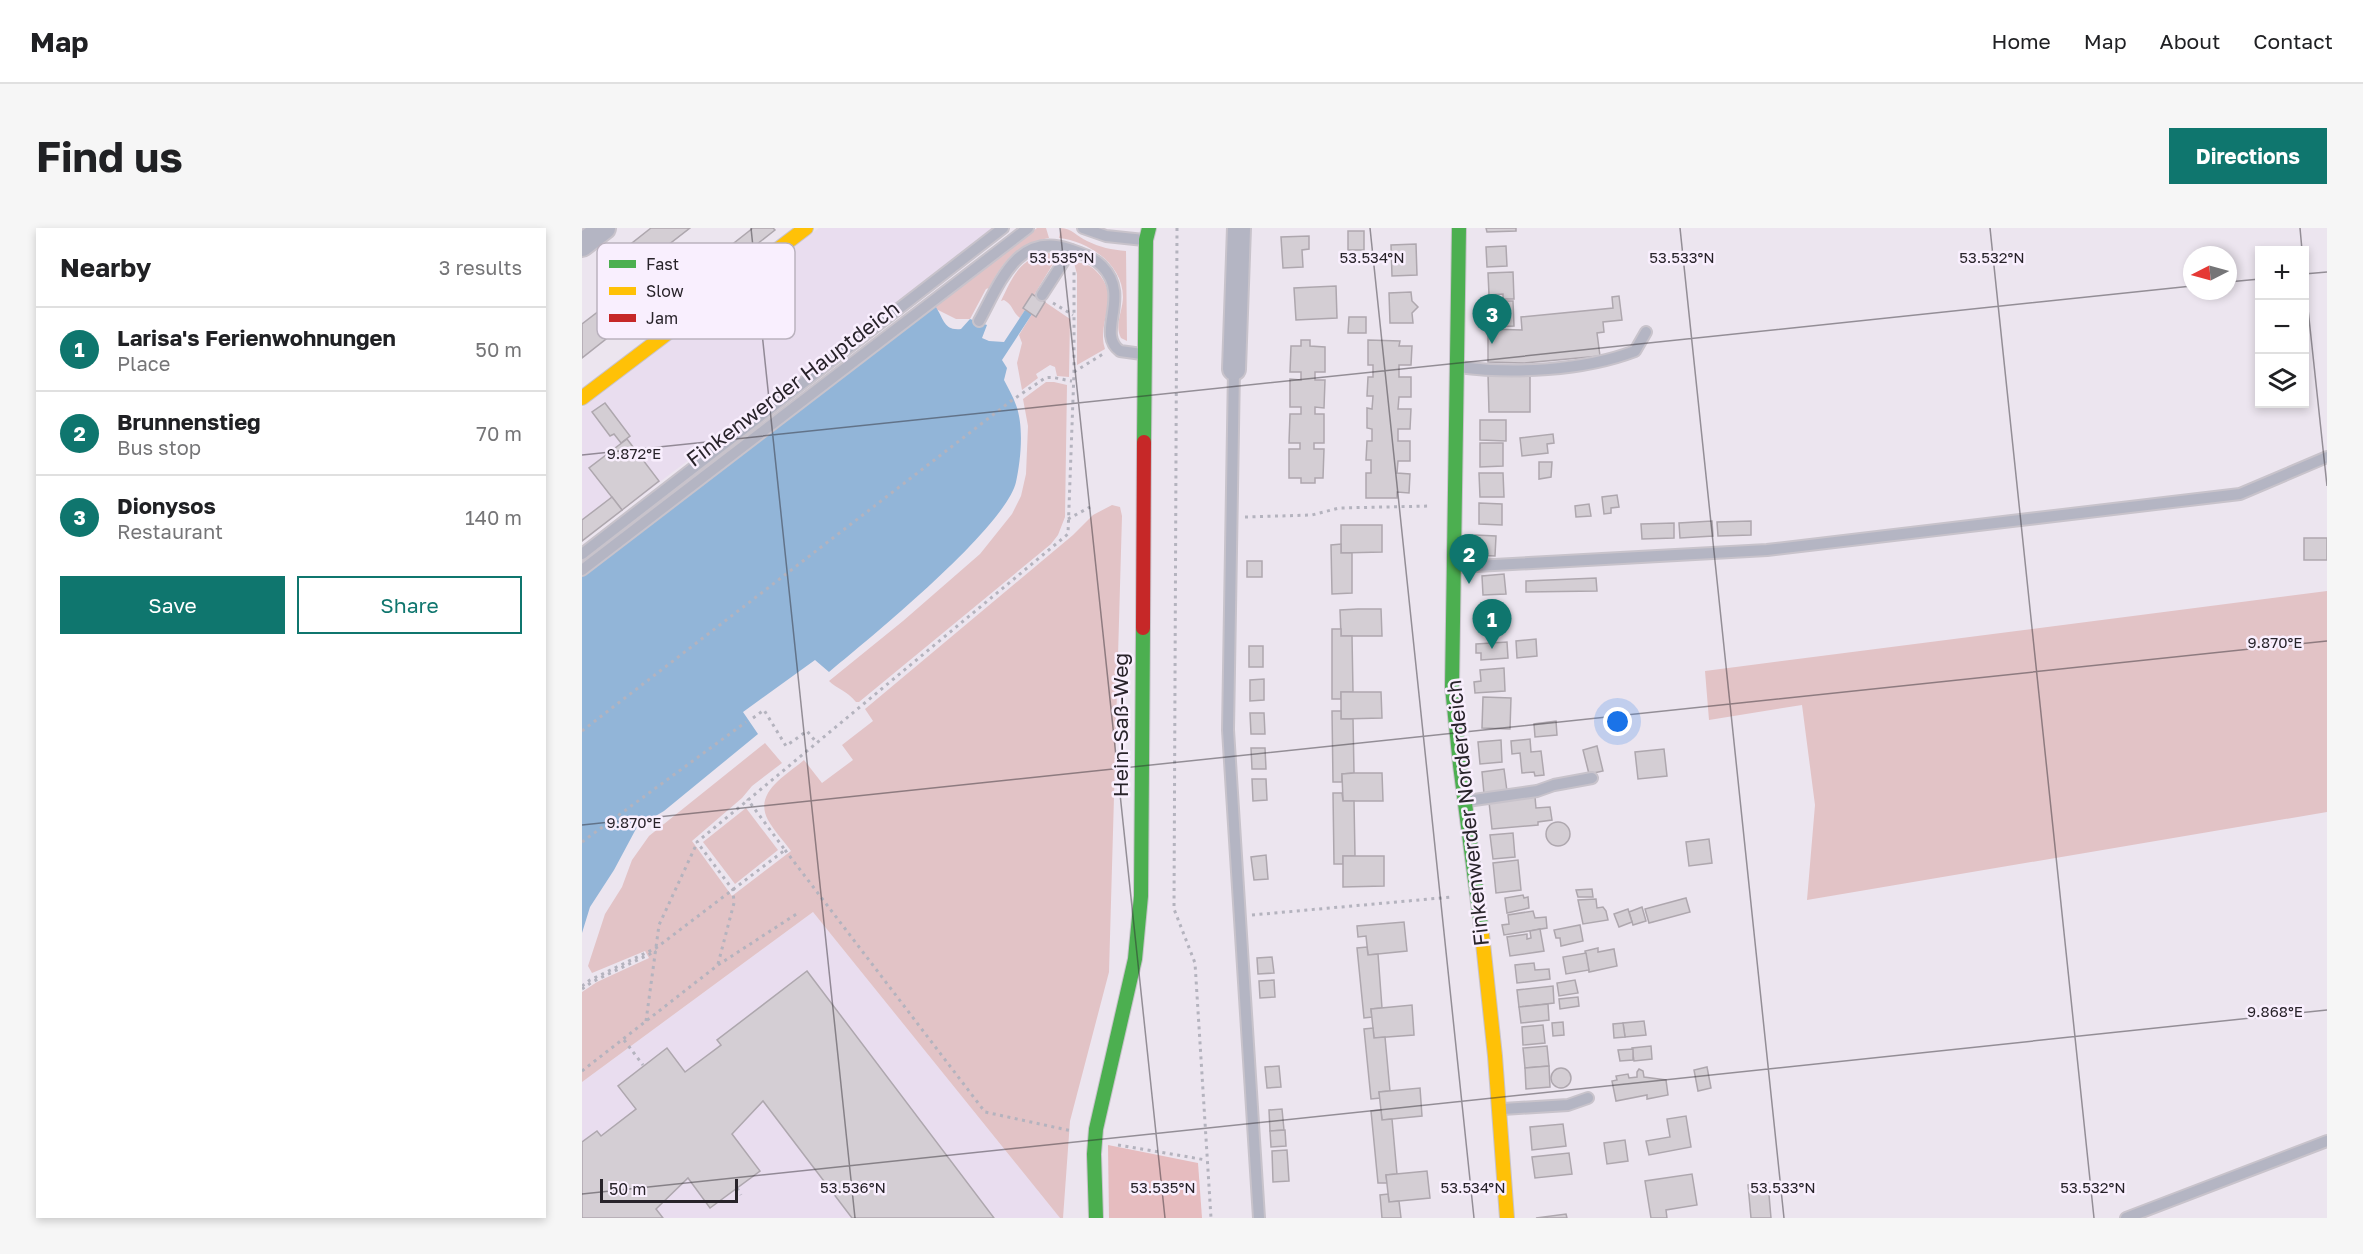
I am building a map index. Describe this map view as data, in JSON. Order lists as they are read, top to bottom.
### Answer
{
  "streets": {
    "street": ["Hein-Saß-Weg", "Finkenwerder Norderdeich"],
    "lane": ["Finkenwerder Hauptdeich"]
  },
  "legend": ["Fast", "Slow", "Jam"],
  "scale_bar": "50 m",
  "north": "left",
  "page": {
    "header": "Map",
    "nav": [
      "Home",
      "Map",
      "About",
      "Contact"
    ],
    "buttons": [
      "Directions",
      ["Save", "Share"]
    ],
    "title": "Find us",
    "heading": ["Nearby", "3 results"],
    "map_buttons": ["+", "−"],
    "pins": ["3", "2", "1"],
    "list": [
      {
        "mark": "1",
        "name": "Larisa's Ferienwohnungen",
        "note": "Place",
        "value": "50 m"
      },
      {
        "mark": "2",
        "name": "Brunnenstieg",
        "note": "Bus stop",
        "value": "70 m"
      },
      {
        "mark": "3",
        "name": "Dionysos",
        "note": "Restaurant",
        "value": "140 m"
      }
    ],
    "scale": "50 m"
  },
  "coordinates": [
    "53.535°N",
    "53.534°N",
    "53.533°N",
    "53.532°N",
    "9.872°E",
    "9.870°E",
    "9.868°E",
    "53.536°N"
  ]
}
